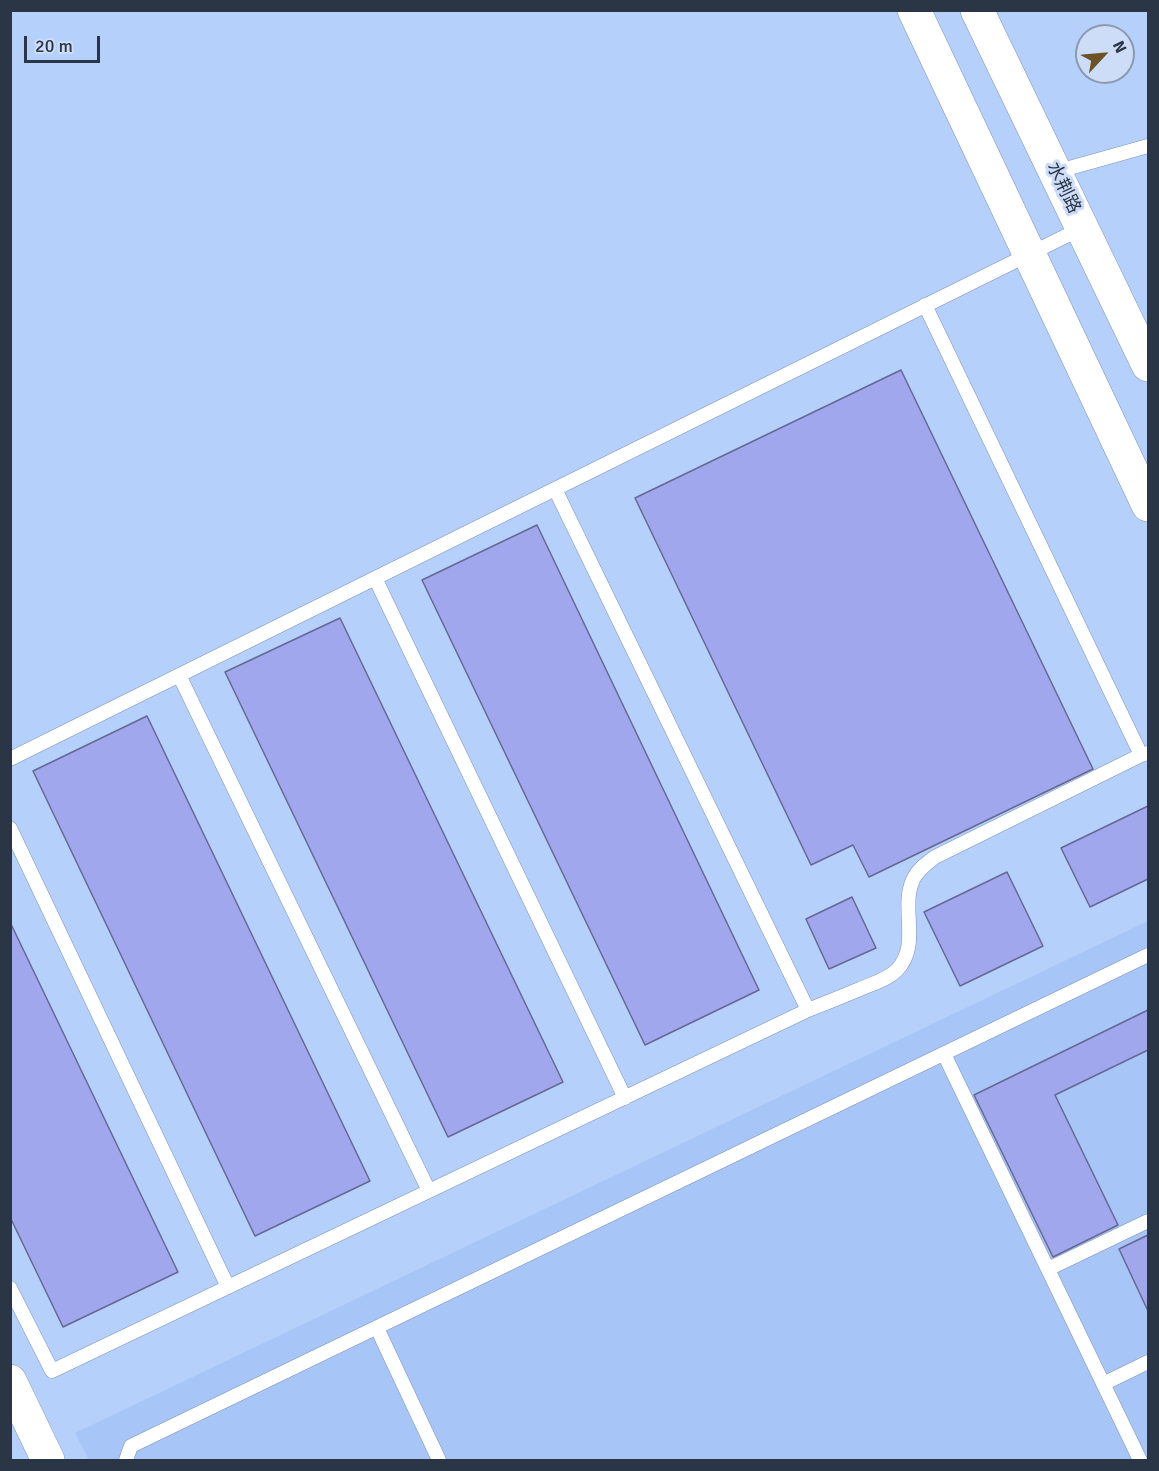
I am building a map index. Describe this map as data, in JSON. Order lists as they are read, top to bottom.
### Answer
{
  "streets": {
    "main road": ["水荆路"]
  },
  "scale_bar": "20 m",
  "north": "top right"
}
